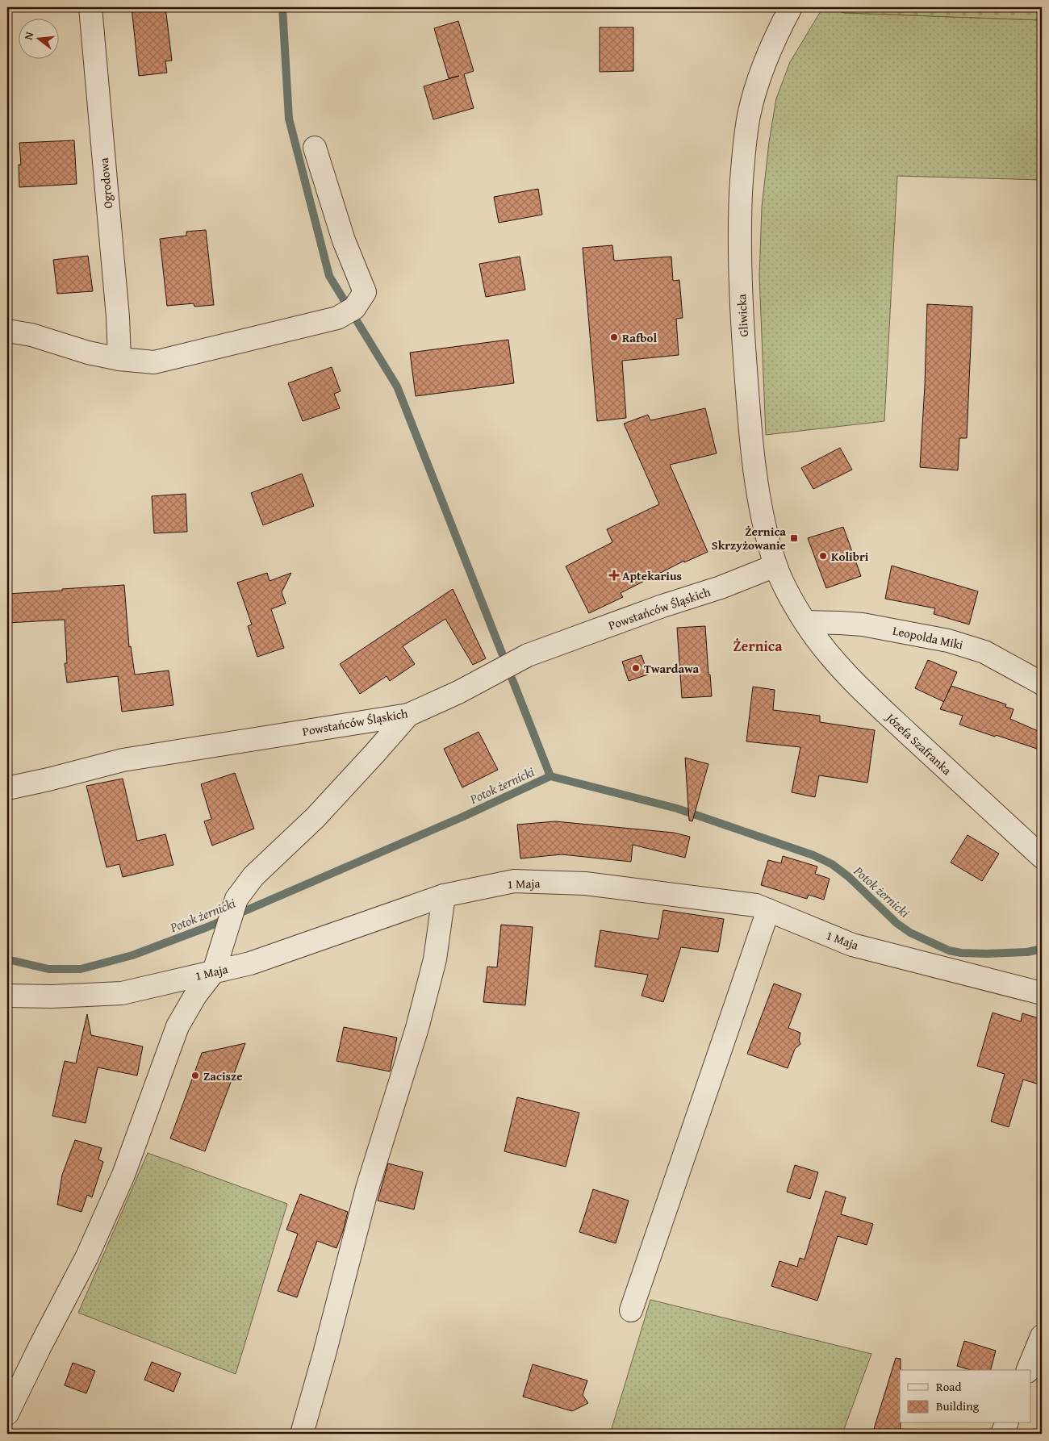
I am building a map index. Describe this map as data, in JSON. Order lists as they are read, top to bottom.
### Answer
{
  "streets": {
    "street": [
      "Ogrodowa",
      "Gliwicka",
      "Powstańców Śląskich",
      "Leopolda Miki",
      "Józefa Szafranka",
      "1 Maja"
    ]
  },
  "crossings": [
    ["Gliwicka", "Powstańców Śląskich"],
    ["Gliwicka", "Leopolda Miki"],
    ["Gliwicka", "Józefa Szafranka"],
    ["Leopolda Miki", "Józefa Szafranka"]
  ],
  "districts": ["Żernica"],
  "water": ["Potok żernicki"],
  "places": {
    "other": [
      "Rafbol",
      "Kolibri",
      "Twardawa",
      "Zacisze"
    ],
    "transit": ["Żernica Skrzyżowanie"],
    "health": ["Aptekarius"]
  },
  "legend": ["Road", "Building"],
  "north": "left"
}
